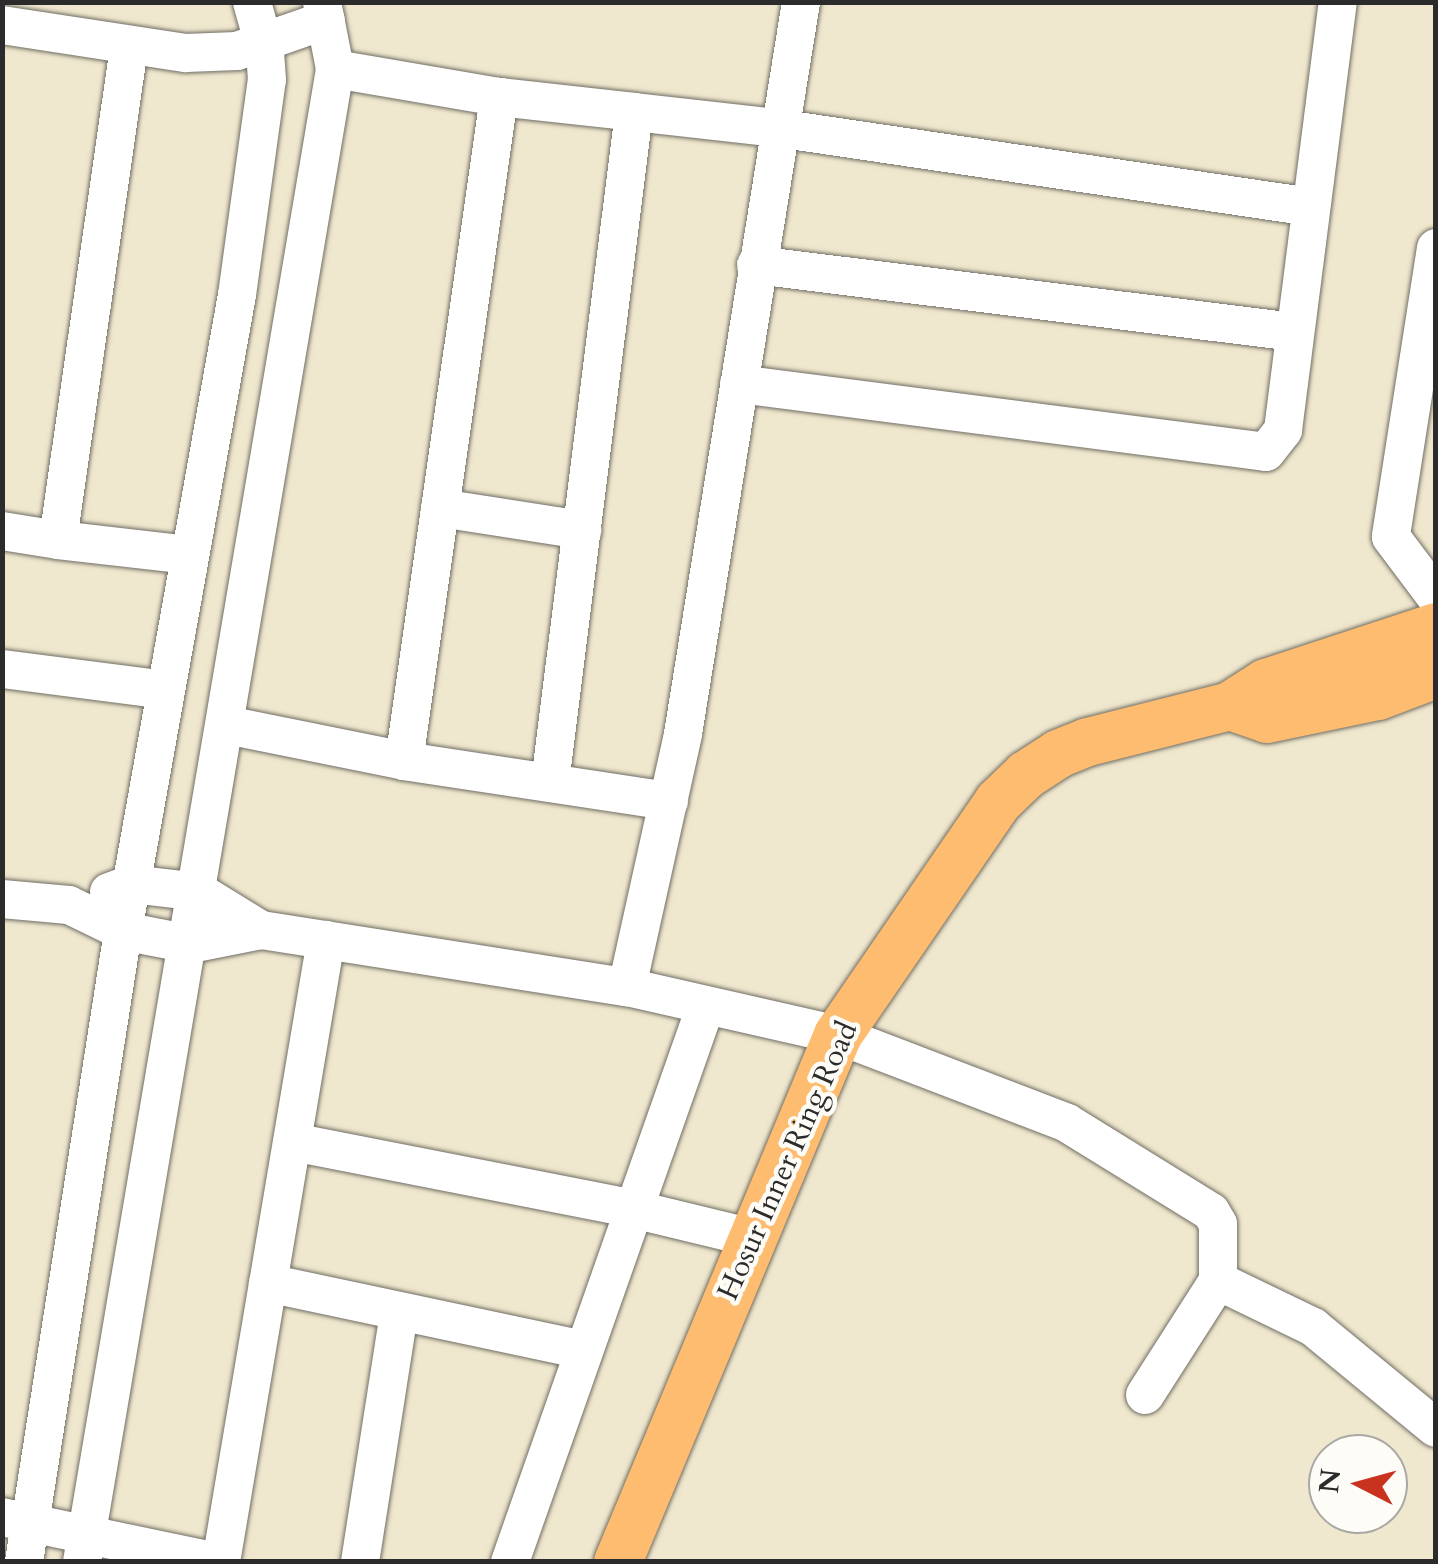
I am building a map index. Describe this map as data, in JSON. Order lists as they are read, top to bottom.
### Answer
{
  "streets": {
    "main road": ["Hosur Inner Ring Road"]
  },
  "north": "left"
}
